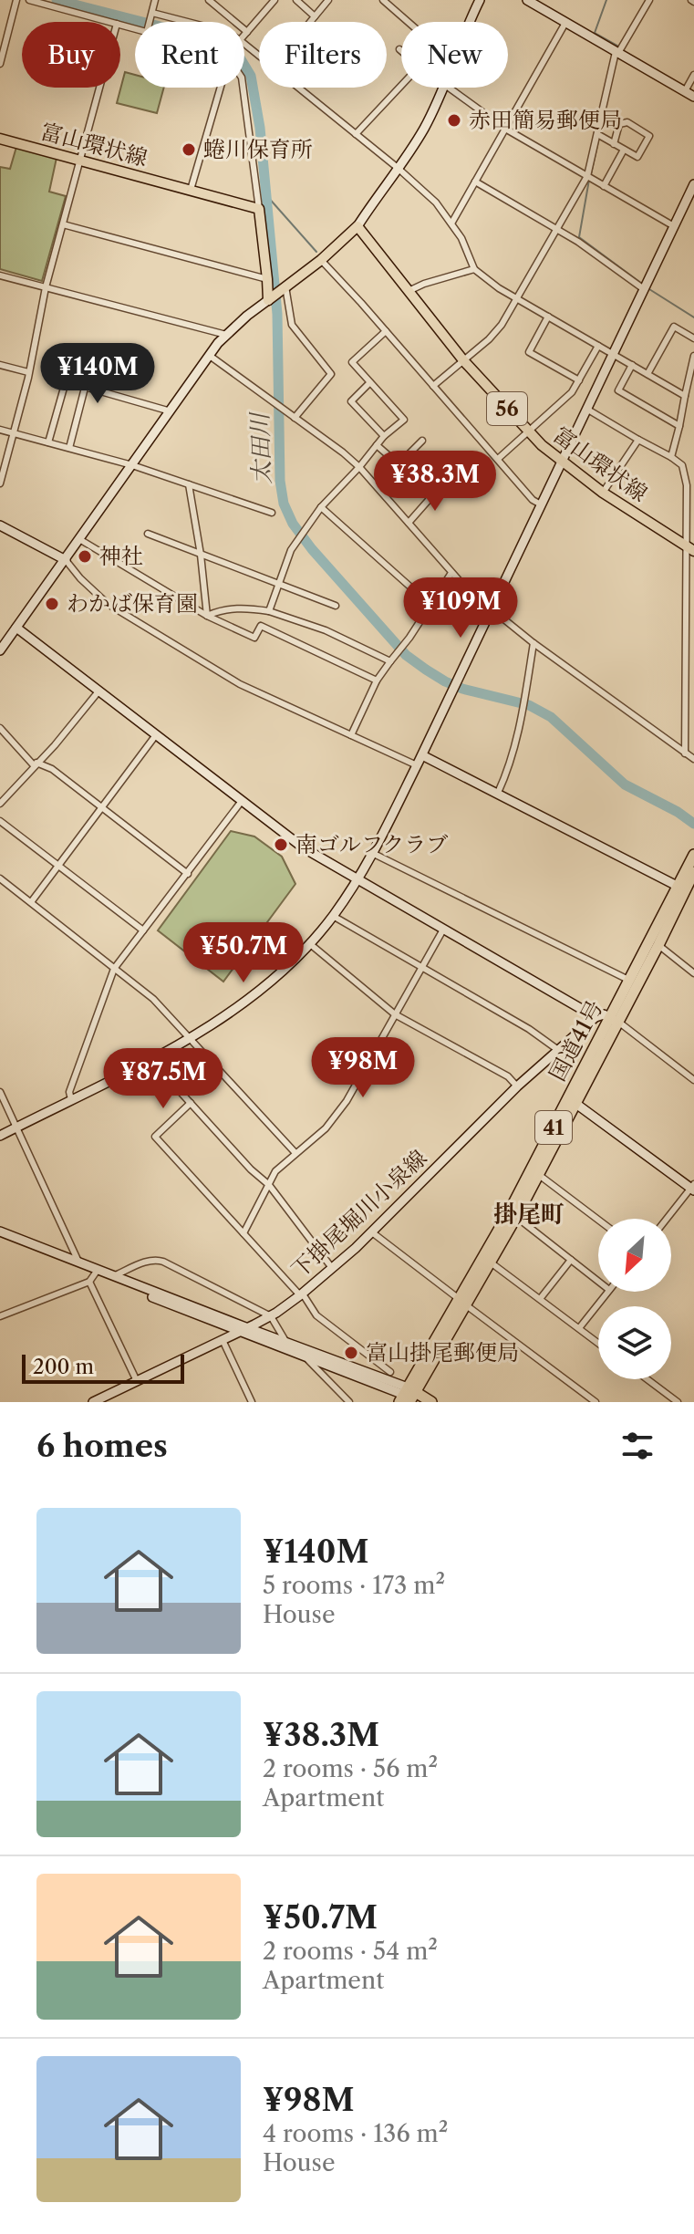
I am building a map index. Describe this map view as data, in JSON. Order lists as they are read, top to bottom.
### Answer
{
  "streets": {
    "highway": ["国道41号", "41"],
    "main road": ["富山環状線", "56"],
    "street": ["下掛尾堀川小泉線"]
  },
  "districts": ["掛尾町"],
  "water": ["太田川"],
  "places": [
    "赤田簡易郵便局",
    "蜷川保育所",
    "神社",
    "わかば保育園",
    "南ゴルフクラブ",
    "富山掛尾郵便局"
  ],
  "scale_bar": "200 m",
  "north": "bottom left",
  "page": {
    "chip": [
      "Buy",
      "Rent",
      "Filters",
      "New"
    ],
    "price": [
      "¥140M",
      "¥38.3M",
      "¥109M",
      "¥50.7M",
      "¥98M",
      "¥87.5M"
    ],
    "scale": "200 m",
    "heading": "6 homes",
    "list": [
      {
        "name": "¥140M",
        "note": "5 rooms · 173 m² · House"
      },
      {
        "name": "¥38.3M",
        "note": "2 rooms · 56 m² · Apartment"
      },
      {
        "name": "¥50.7M",
        "note": "2 rooms · 54 m² · Apartment"
      },
      {
        "name": "¥98M",
        "note": "4 rooms · 136 m² · House"
      }
    ]
  }
}
